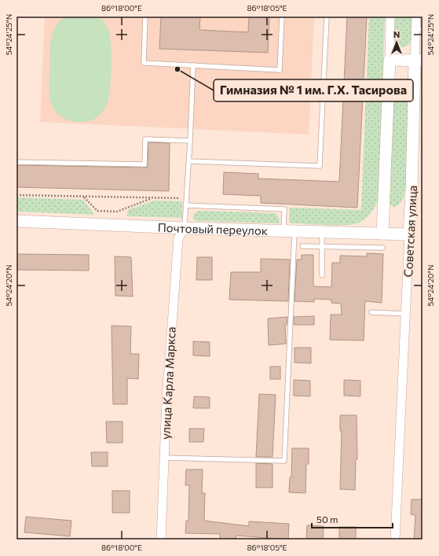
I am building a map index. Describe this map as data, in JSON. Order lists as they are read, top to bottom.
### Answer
{
  "streets": {
    "main road": ["Почтовый переулок", "Советская улица"],
    "street": ["улица Карла Маркса"]
  },
  "crossings": [
    ["Почтовый переулок", "Советская улица"],
    ["Почтовый переулок", "улица Карла Маркса"]
  ],
  "places": ["Гимназия № 1 им. Г.Х. Тасирова"],
  "scale_bar": "50 m",
  "north": "top",
  "coordinates": [
    "86°18'00\"E",
    "86°18'05\"E",
    "54°24'25\"N",
    "54°24'20\"N"
  ]
}
